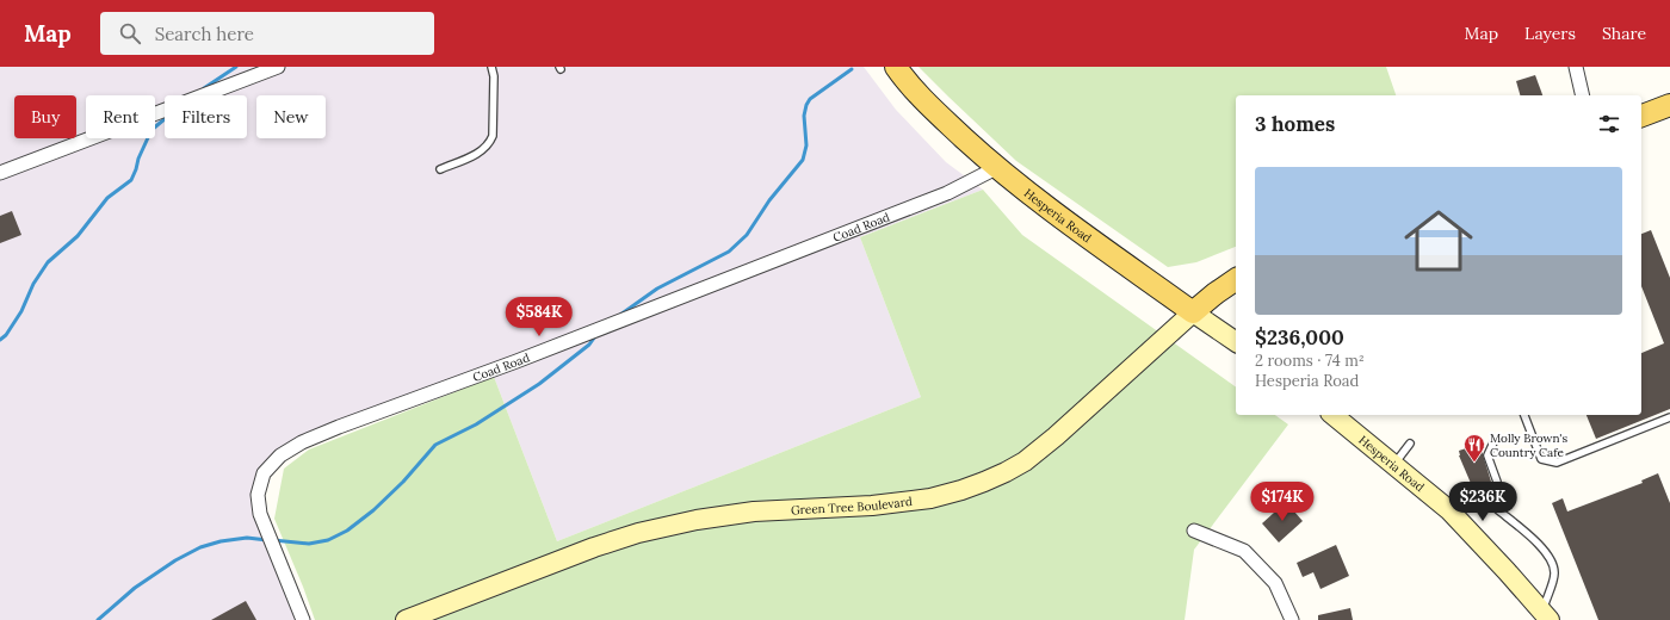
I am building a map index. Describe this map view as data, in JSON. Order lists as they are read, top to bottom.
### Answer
{
  "streets": {
    "main road": ["Hesperia Road", "Green Tree Boulevard"],
    "street": ["Coad Road"]
  },
  "crossings": [
    ["Hesperia Road", "Coad Road"],
    ["Hesperia Road", "Green Tree Boulevard"]
  ],
  "places": {
    "restaurant": ["Molly Brown's Country Cafe"]
  },
  "page": {
    "header": "Map",
    "search": "Search here",
    "nav": ["Map", "Layers", "Share"],
    "chip": [
      "Buy",
      "Rent",
      "Filters",
      "New"
    ],
    "heading": "3 homes",
    "list": [
      {
        "name": "$236,000",
        "note": "2 rooms · 74 m² · Hesperia Road"
      }
    ],
    "price": ["$584K", "$174K", "$236K"]
  }
}
